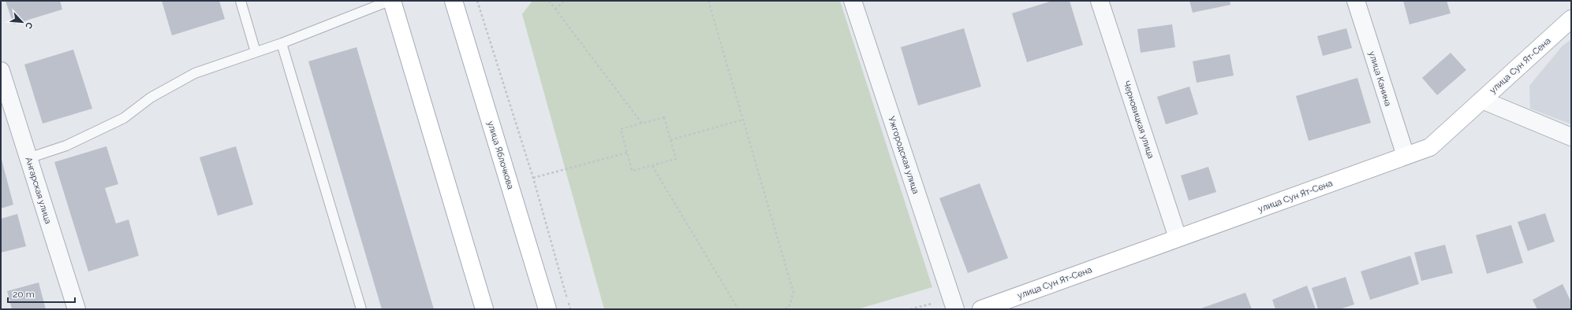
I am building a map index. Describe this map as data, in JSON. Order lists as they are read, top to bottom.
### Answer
{
  "streets": {
    "main road": ["улица Сун Ят-Сена", "улица Яблочкова"],
    "street": [
      "улица Канина",
      "Черновицкая улица",
      "Ужгородская улица",
      "Ангарская улица"
    ]
  },
  "crossings": [
    ["улица Сун Ят-Сена", "улица Канина"],
    ["улица Сун Ят-Сена", "Черновицкая улица"]
  ],
  "scale_bar": "20 m",
  "north": "bottom right"
}
